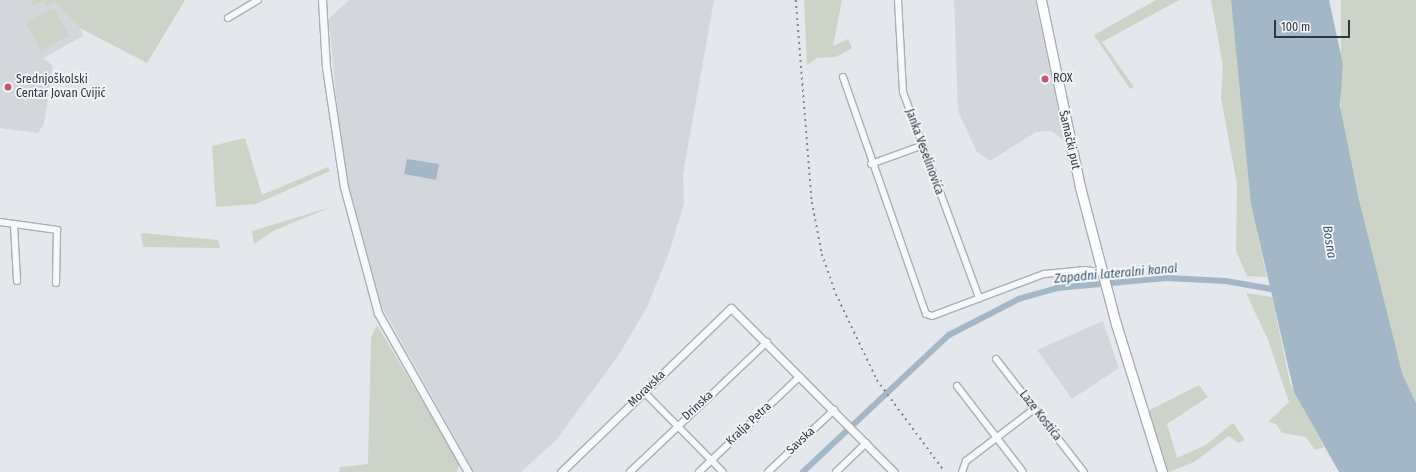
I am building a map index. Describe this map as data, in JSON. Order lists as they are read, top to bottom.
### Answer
{
  "streets": {
    "main road": ["Šamački put"],
    "street": [
      "Janka Veselinovića",
      "Moravska",
      "Drinska",
      "Laze Kostića",
      "Kralja Petra",
      "Savska"
    ]
  },
  "crossings": [
    ["Moravska", "Drinska"]
  ],
  "water": ["Bosna", "Zapadni lateralni kanal"],
  "places": ["ROX", "Srednjoškolski Centar Jovan Cvijić"],
  "scale_bar": "100 m"
}
